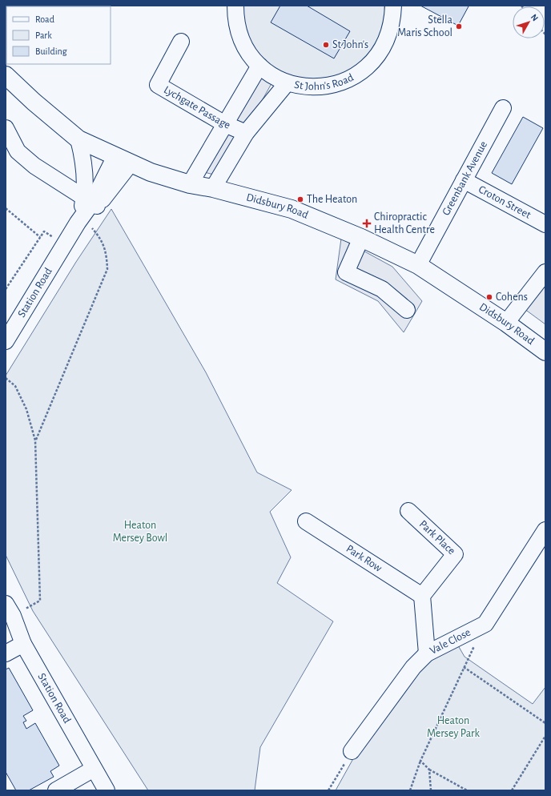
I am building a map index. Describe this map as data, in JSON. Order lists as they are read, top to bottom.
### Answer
{
  "streets": {
    "main road": ["Didsbury Road"],
    "street": [
      "St John's Road",
      "Lychgate Passage",
      "Greenbank Avenue",
      "Croton Street",
      "Station Road",
      "Park Place",
      "Park Row",
      "Vale Close"
    ]
  },
  "crossings": [
    ["St John's Road", "Lychgate Passage"],
    ["St John's Road", "Didsbury Road"],
    ["Greenbank Avenue", "Croton Street"],
    ["Greenbank Avenue", "Didsbury Road"],
    ["Didsbury Road", "Station Road"],
    ["Park Place", "Park Row"]
  ],
  "parks": ["Heaton Mersey Bowl", "Heaton Mersey Park"],
  "places": {
    "other": [
      "Stella Maris School",
      "St John's",
      "The Heaton",
      "Cohens"
    ],
    "health": ["Chiropractic Health Centre"]
  },
  "legend": ["Road", "Park", "Building"],
  "north": "top right"
}
